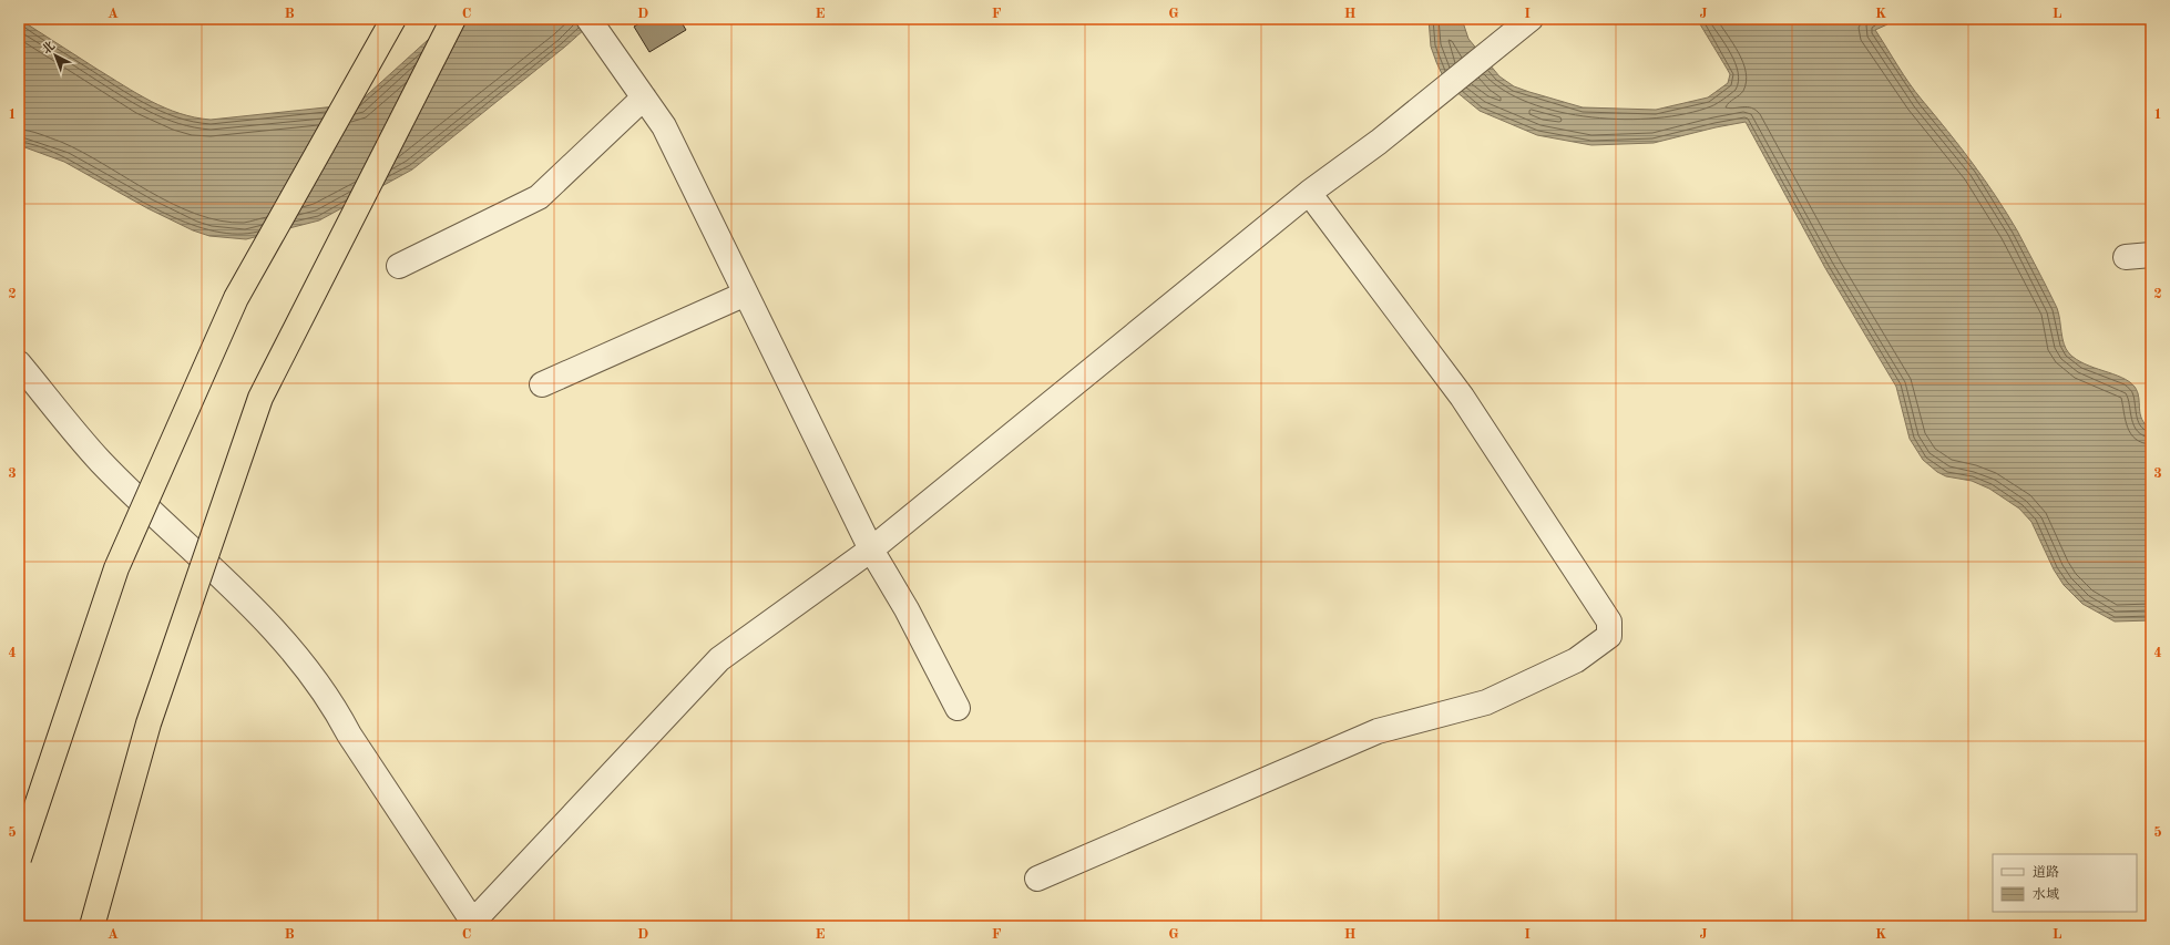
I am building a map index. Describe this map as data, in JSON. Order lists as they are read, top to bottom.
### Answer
{
  "legend": ["道路", "水域"],
  "north": "top left",
  "grid": {
    "columns": [
      "A",
      "B",
      "C",
      "D",
      "E",
      "F",
      "G",
      "H",
      "I",
      "J",
      "K",
      "L"
    ],
    "rows": [
      "1",
      "2",
      "3",
      "4",
      "5"
    ]
  }
}
